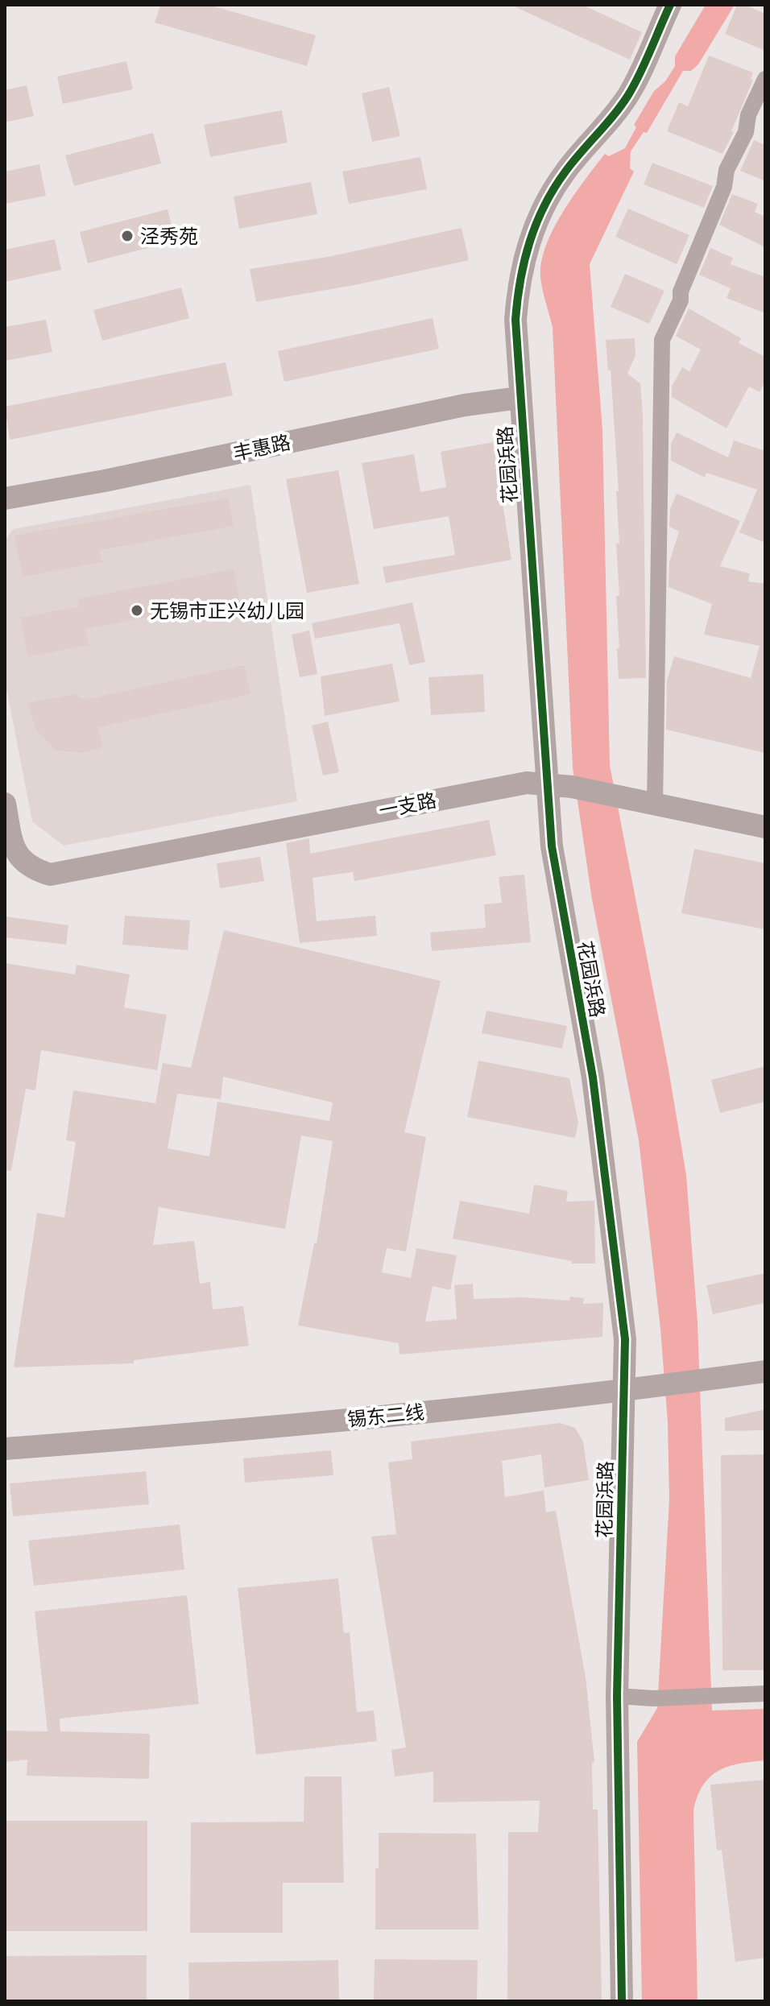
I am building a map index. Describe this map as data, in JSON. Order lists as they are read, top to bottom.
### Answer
{
  "streets": {
    "street": [
      "丰惠路",
      "花园浜路",
      "一支路",
      "锡东二线"
    ]
  },
  "crossings": [
    ["丰惠路", "花园浜路"],
    ["花园浜路", "一支路"],
    ["花园浜路", "锡东二线"]
  ],
  "places": ["泾秀苑", "无锡市正兴幼儿园"]
}
